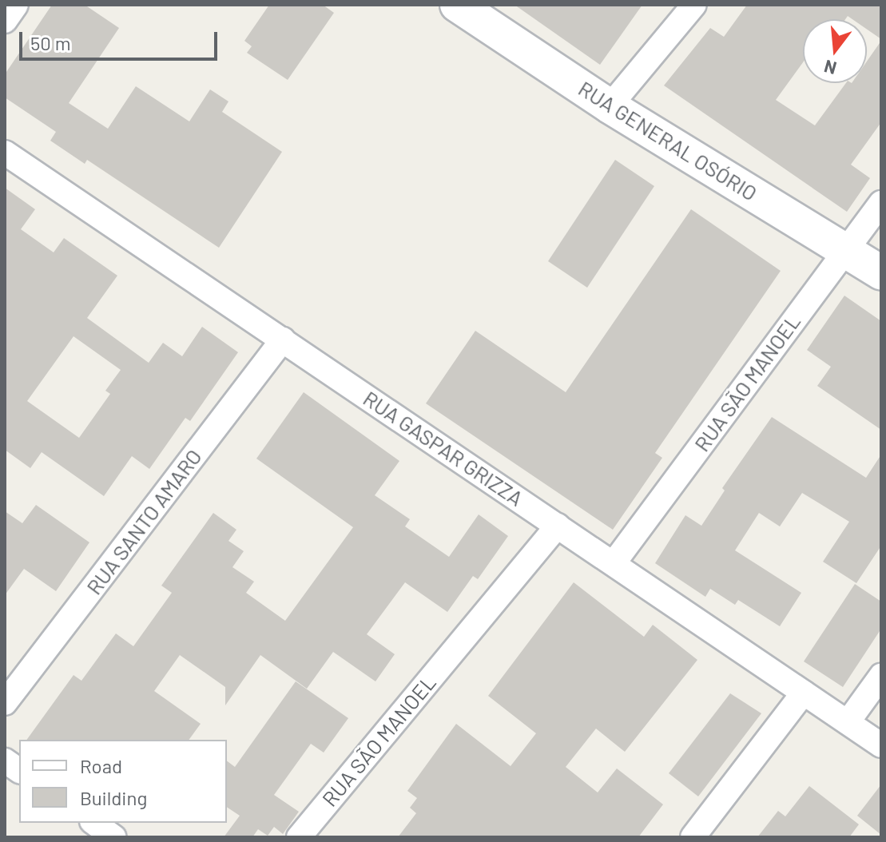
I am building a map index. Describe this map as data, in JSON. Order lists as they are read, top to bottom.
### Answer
{
  "streets": {
    "street": [
      "RUA GENERAL OSÓRIO",
      "RUA SÃO MANOEL",
      "RUA GASPAR GRIZZA",
      "RUA SANTO AMARO"
    ]
  },
  "crossings": [
    ["RUA GENERAL OSÓRIO", "RUA SÃO MANOEL"],
    ["RUA SÃO MANOEL", "RUA GASPAR GRIZZA"],
    ["RUA GASPAR GRIZZA", "RUA SANTO AMARO"]
  ],
  "legend": ["Road", "Building"],
  "scale_bar": "50 m",
  "north": "bottom"
}
